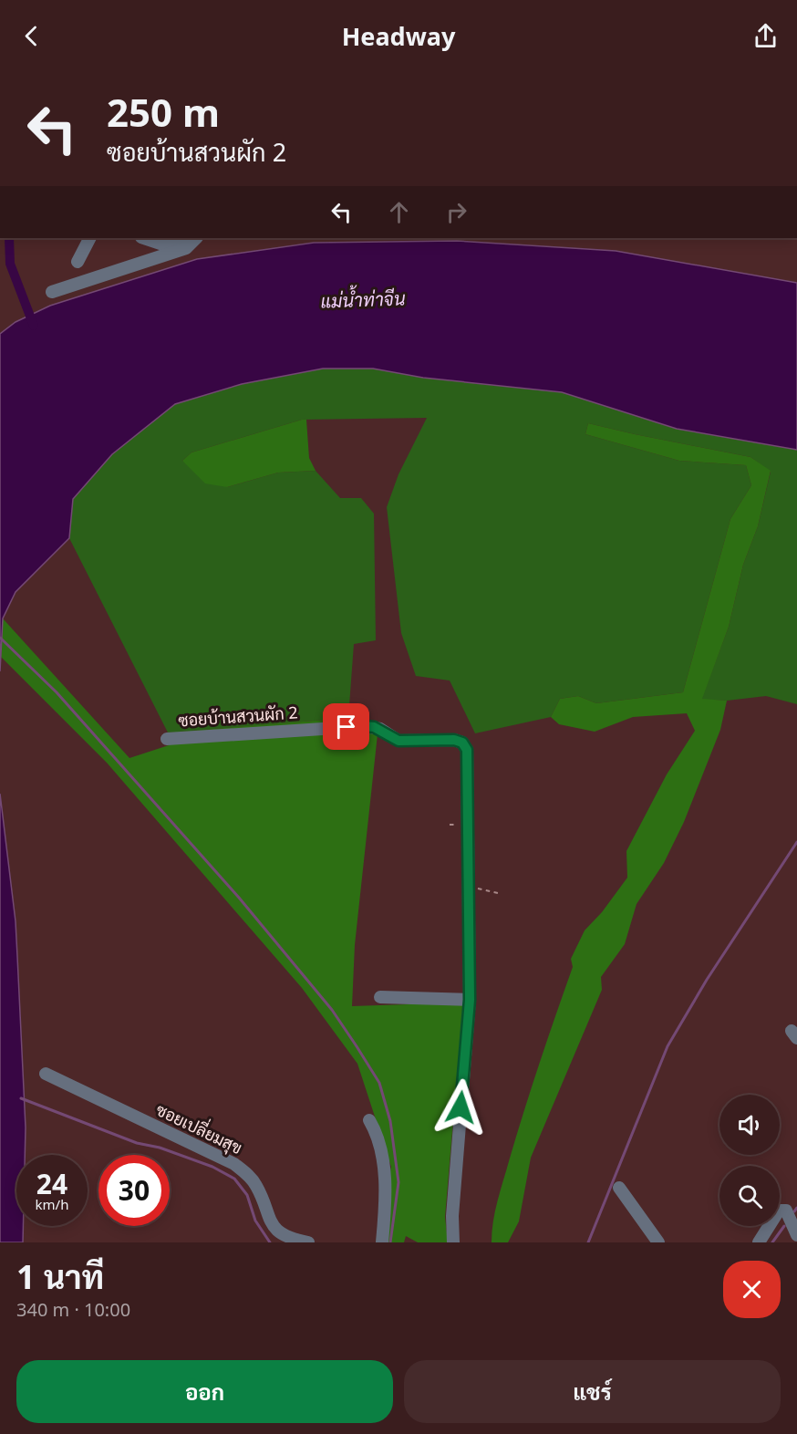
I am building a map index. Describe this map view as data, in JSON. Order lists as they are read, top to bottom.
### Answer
{
  "streets": {
    "street": ["ซอยบ้านสวนผัก 2", "ซอยเปลี่ยมสุข"]
  },
  "water": ["แม่น้ำท่าจีน"],
  "page": {
    "header": "Headway",
    "turn": ["250 m", "ซอยบ้านสวนผัก 2"],
    "speed": "24 km/h",
    "limit": "30",
    "heading": ["1 นาที", "340 m · 10:00"],
    "buttons": ["ออก", "แชร์"]
  }
}
